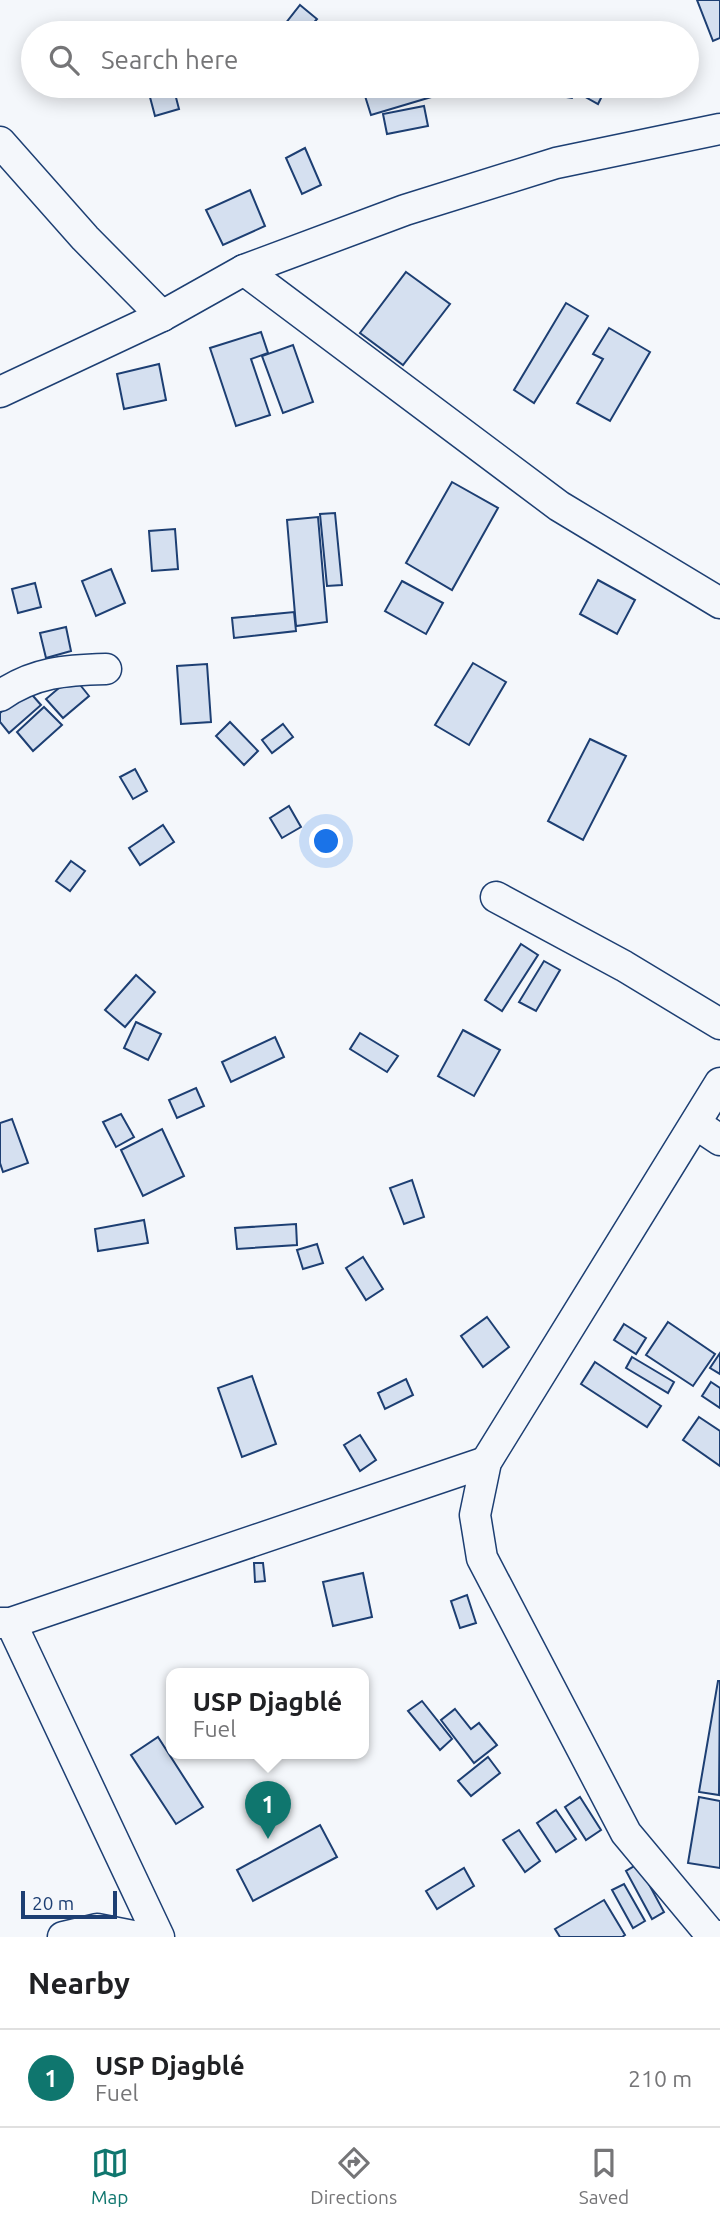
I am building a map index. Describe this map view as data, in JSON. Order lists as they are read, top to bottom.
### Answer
{
  "scale_bar": "20 m",
  "page": {
    "search": "Search here",
    "popup": ["USP Djagblé", "Fuel"],
    "pins": "1",
    "scale": "20 m",
    "heading": "Nearby",
    "list": [
      {
        "mark": "1",
        "name": "USP Djagblé",
        "note": "Fuel",
        "value": "210 m"
      }
    ],
    "nav": ["Map", "Directions", "Saved"]
  }
}
